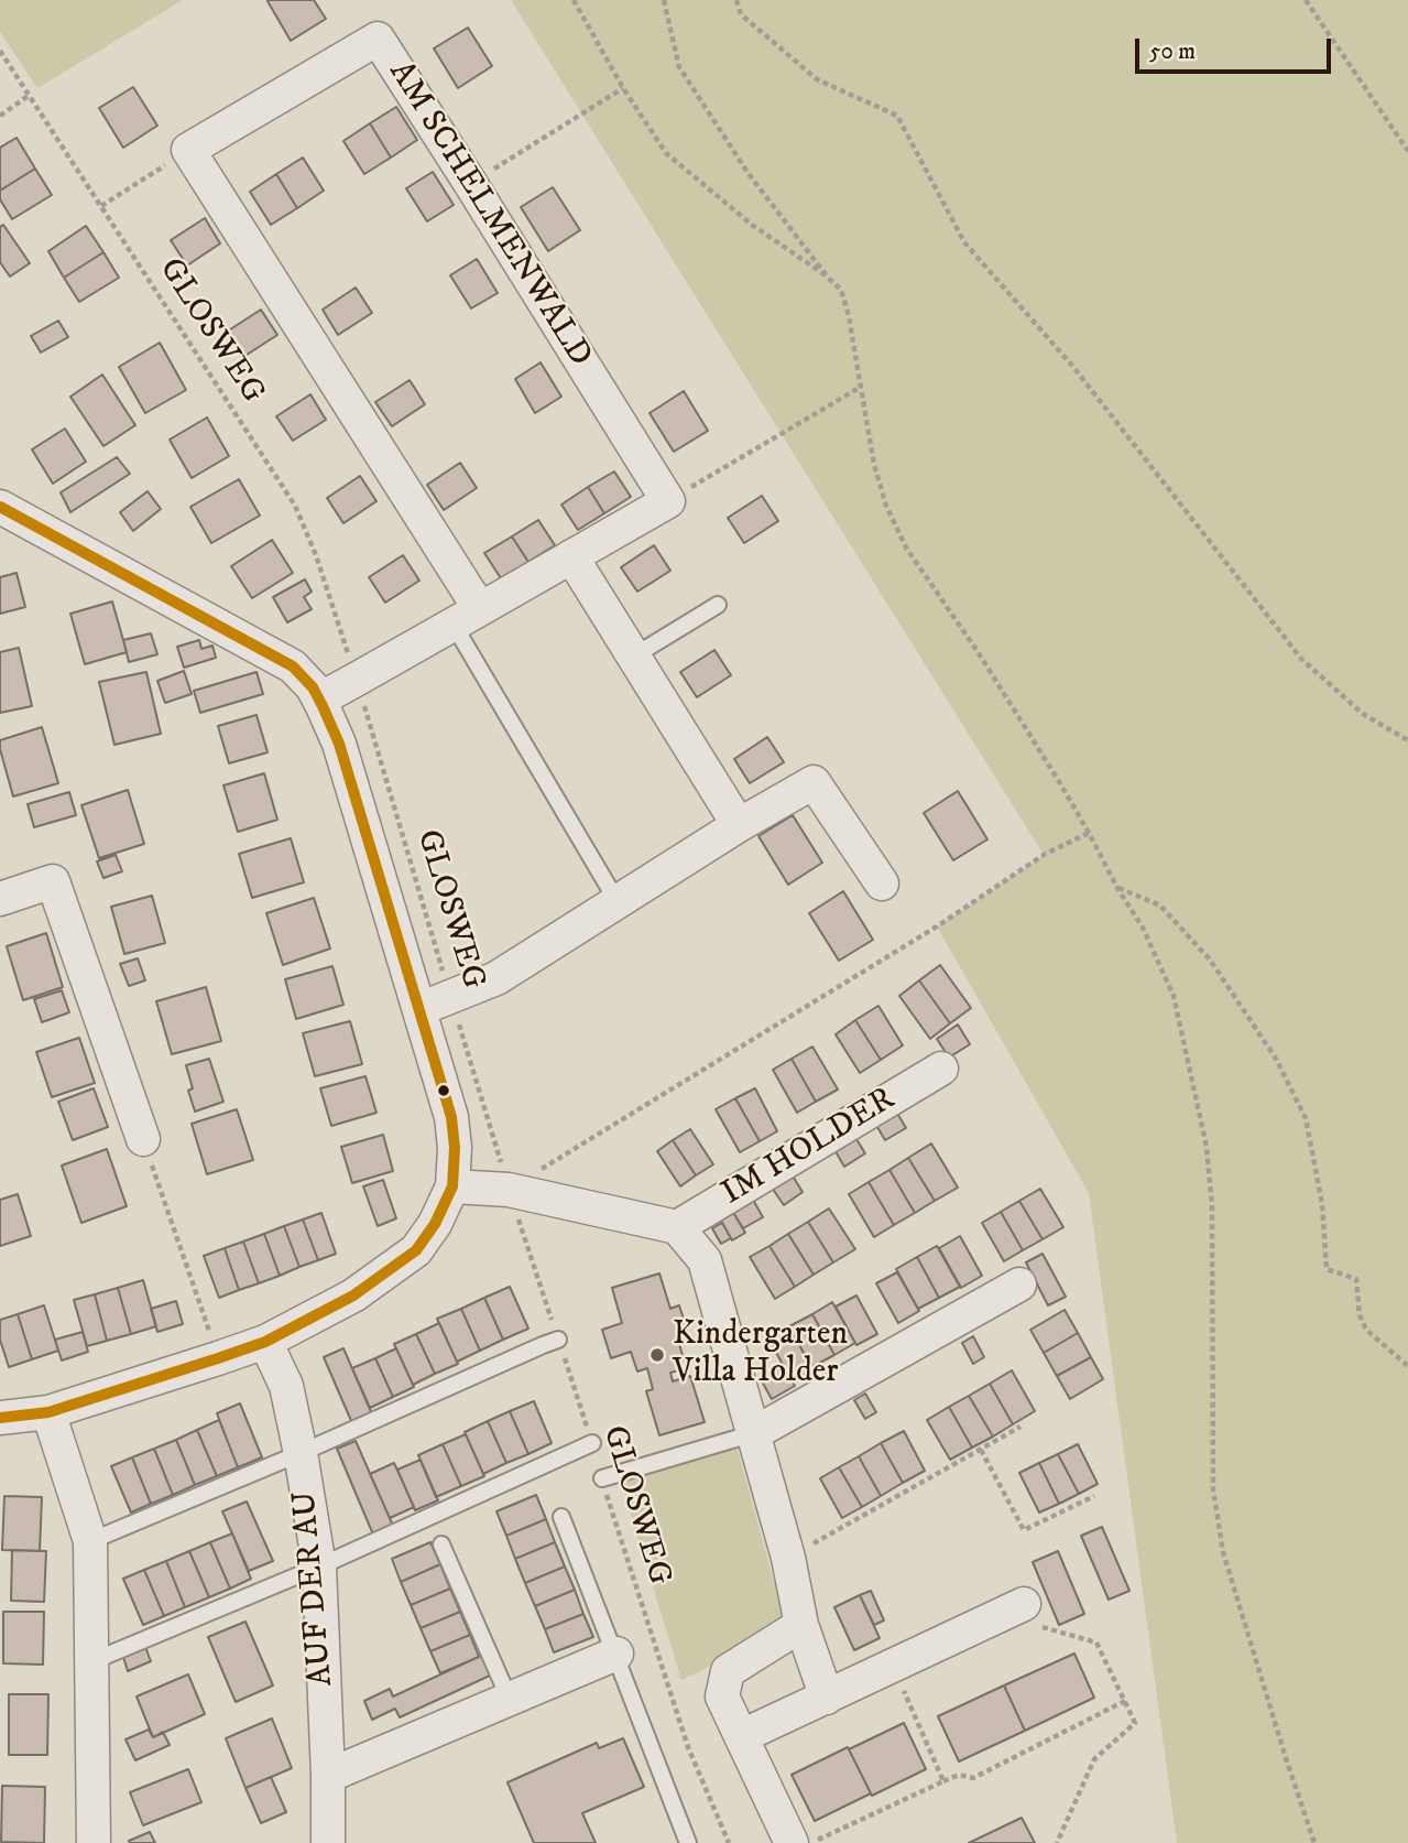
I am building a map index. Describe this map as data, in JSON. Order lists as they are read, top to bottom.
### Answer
{
  "streets": {
    "street": ["AM SCHELMENWALD", "IM HOLDER", "AUF DER AU"],
    "path": ["GLOSWEG"]
  },
  "places": ["Kindergarten Villa Holder"],
  "scale_bar": "50 m"
}
